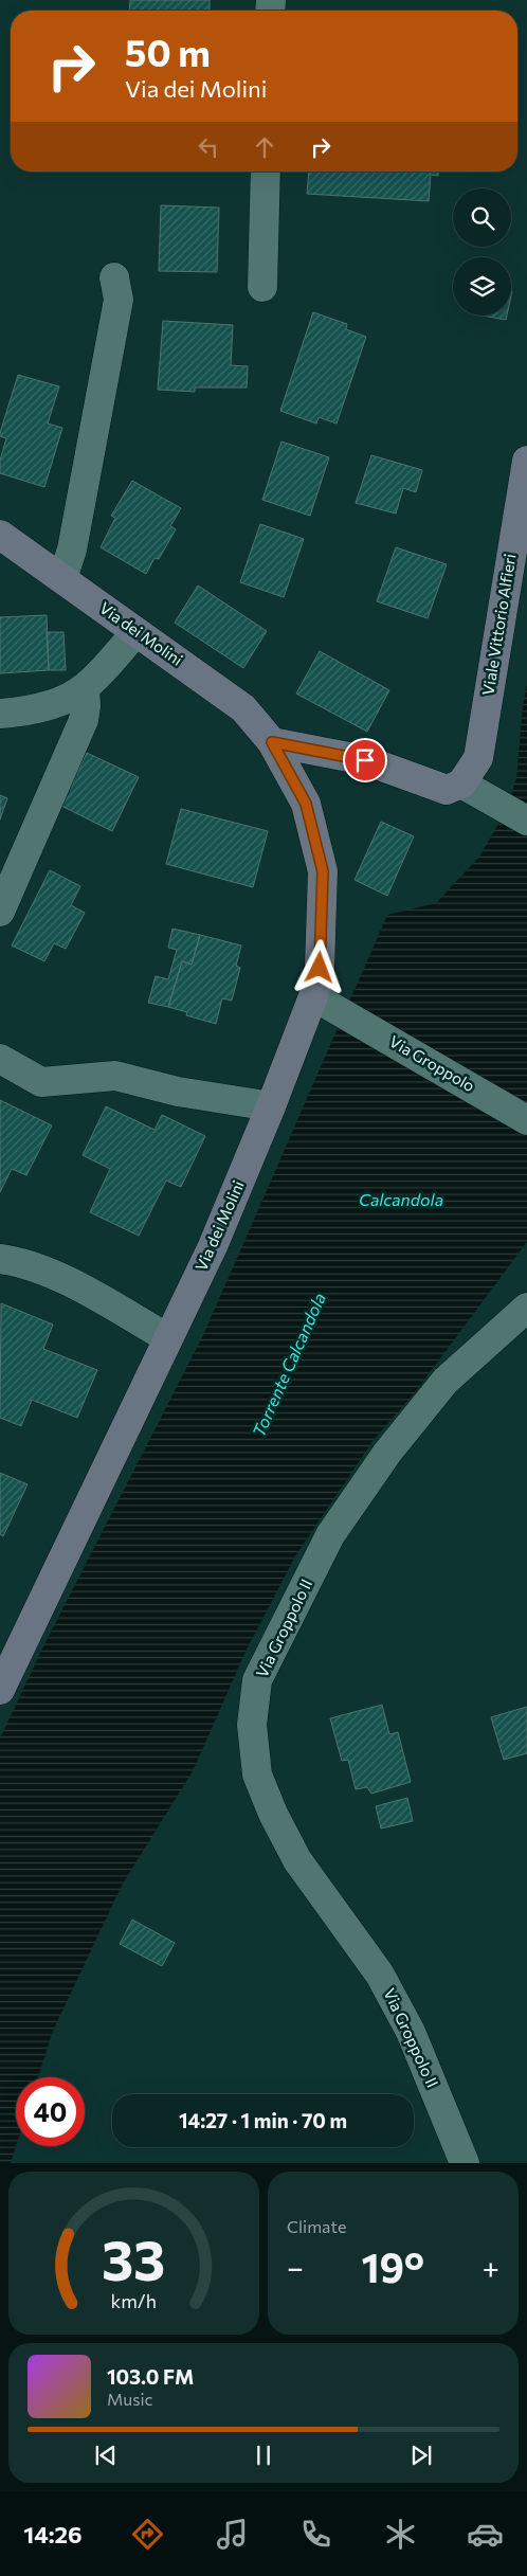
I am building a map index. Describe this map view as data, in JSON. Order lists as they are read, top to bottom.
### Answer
{
  "streets": {
    "street": [
      "Viale Vittorio Alfieri",
      "Via dei Molini",
      "Via Groppolo",
      "Via Groppolo II"
    ]
  },
  "crossings": [
    ["Via dei Molini", "Via Groppolo"]
  ],
  "water": ["Calcandola", "Torrente Calcandola"],
  "page": {
    "turn": ["50 m", "Via dei Molini"],
    "limit": "40",
    "trip": "14:27 · 1 min · 70 m",
    "tile": "Climate",
    "heat": ["−", "19°", "+"],
    "song": ["103.0 FM", "Music"],
    "tabs": "14:26",
    "gauge": ["33", "km/h"]
  }
}
